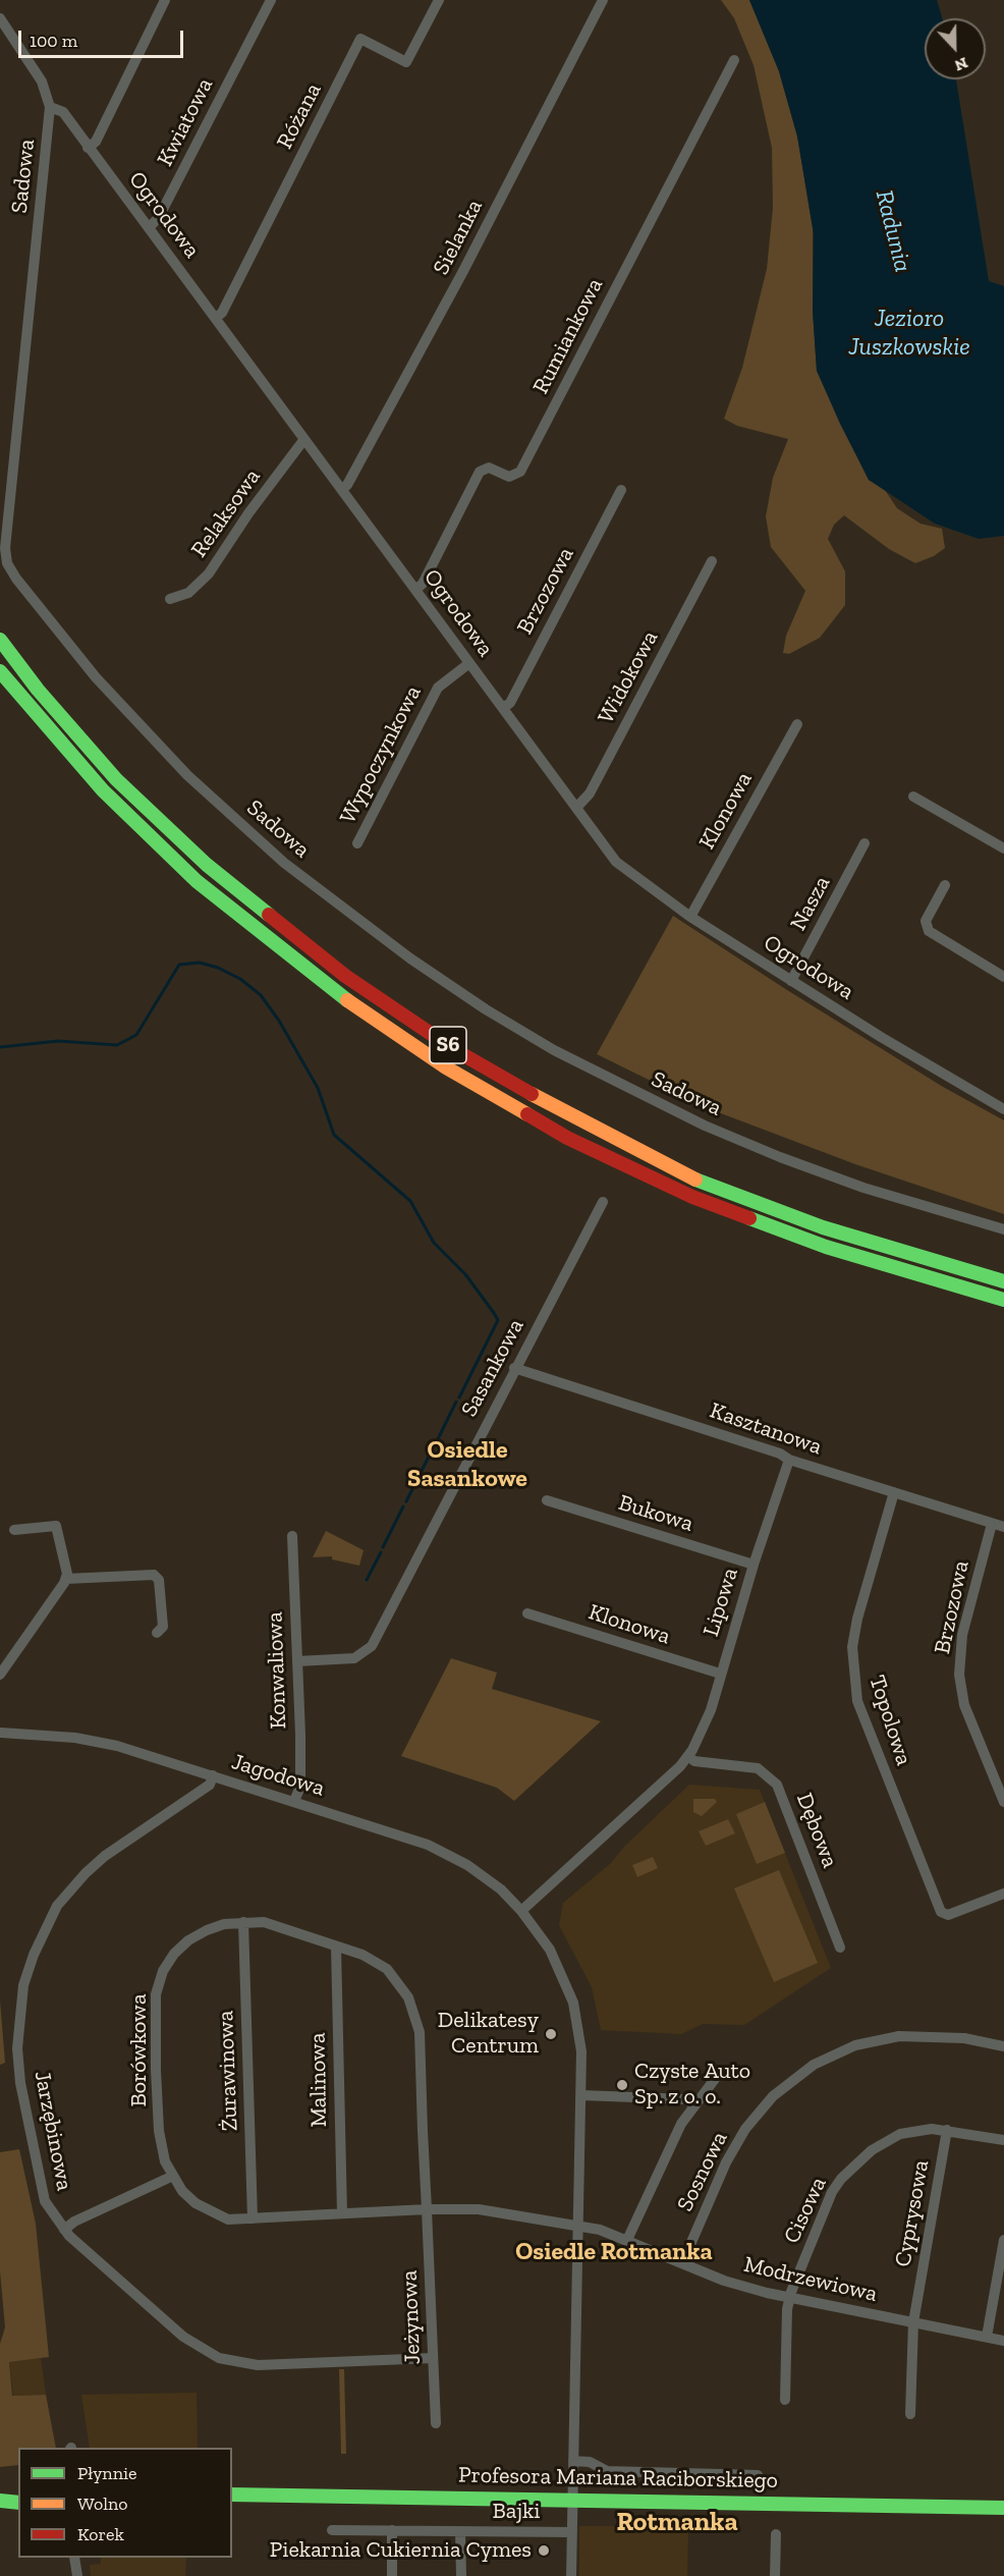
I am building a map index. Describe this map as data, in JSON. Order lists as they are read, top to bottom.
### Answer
{
  "streets": {
    "main road": ["S6", "Profesora Mariana Raciborskiego"],
    "street": [
      "Różana",
      "Kwiatowa",
      "Sadowa",
      "Ogrodowa",
      "Sielanka",
      "Rumiankowa",
      "Relaksowa",
      "Brzozowa",
      "Widokowa",
      "Wypoczynkowa",
      "Klonowa",
      "Nasza",
      "Sasankowa",
      "Kasztanowa",
      "Bukowa",
      "Lipowa",
      "Konwaliowa",
      "Topolowa",
      "Jagodowa",
      "Dębowa",
      "Borówkowa",
      "Żurawinowa",
      "Malinowa",
      "Jarzębinowa",
      "Sosnowa",
      "Cisowa",
      "Cyprysowa",
      "Modrzewiowa",
      "Jeżynowa",
      "Bajki"
    ]
  },
  "crossings": [
    ["Różana", "Ogrodowa"],
    ["Kwiatowa", "Ogrodowa"],
    ["Sadowa", "Ogrodowa"],
    ["Ogrodowa", "Sielanka"],
    ["Ogrodowa", "Rumiankowa"],
    ["Ogrodowa", "Relaksowa"],
    ["Ogrodowa", "Brzozowa"],
    ["Ogrodowa", "Widokowa"],
    ["Ogrodowa", "Wypoczynkowa"],
    ["Ogrodowa", "Klonowa"],
    ["Ogrodowa", "Nasza"],
    ["Brzozowa", "Kasztanowa"],
    ["Klonowa", "Lipowa"],
    ["Sasankowa", "Kasztanowa"],
    ["Sasankowa", "Konwaliowa"],
    ["Kasztanowa", "Lipowa"],
    ["Kasztanowa", "Topolowa"],
    ["Bukowa", "Lipowa"],
    ["Lipowa", "Dębowa"],
    ["Konwaliowa", "Jagodowa"],
    ["Jagodowa", "Borówkowa"],
    ["Jagodowa", "Jarzębinowa"],
    ["Jagodowa", "Modrzewiowa"],
    ["Jagodowa", "Bajki"],
    ["Borówkowa", "Żurawinowa"],
    ["Borówkowa", "Malinowa"],
    ["Borówkowa", "Modrzewiowa"],
    ["Borówkowa", "Jeżynowa"],
    ["Borówkowa", "Bajki"],
    ["Jarzębinowa", "Jeżynowa"],
    ["Sosnowa", "Modrzewiowa"],
    ["Cisowa", "Cyprysowa"],
    ["Cisowa", "Modrzewiowa"],
    ["Cyprysowa", "Modrzewiowa"],
    ["Modrzewiowa", "Bajki"],
    ["Profesora Mariana Raciborskiego", "Bajki"]
  ],
  "districts": ["Osiedle Sasankowe", "Osiedle Rotmanka", "Rotmanka"],
  "water": ["Radunia", "Jezioro Juszkowskie"],
  "places": ["Delikatesy Centrum", "Czyste Auto Sp. z o. o.", "Piekarnia Cukiernia Cymes"],
  "legend": ["Płynnie", "Wolno", "Korek"],
  "scale_bar": "100 m",
  "north": "bottom"
}
